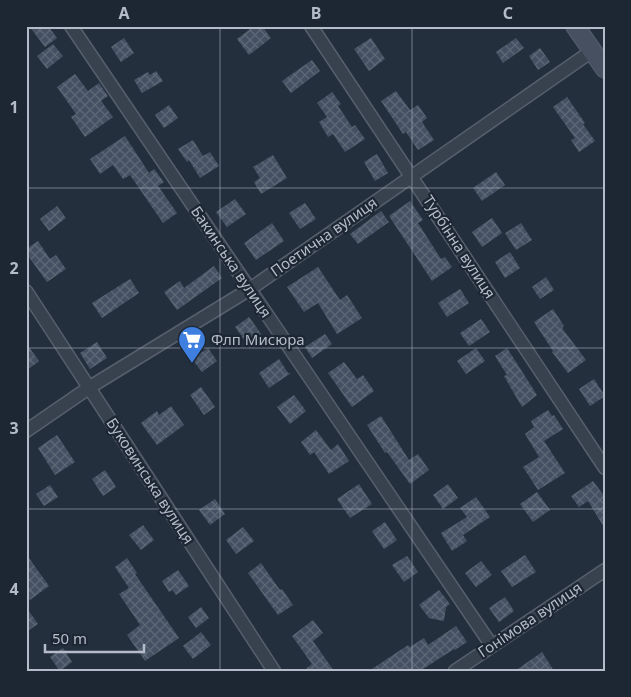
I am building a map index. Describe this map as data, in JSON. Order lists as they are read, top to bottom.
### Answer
{
  "streets": {
    "street": [
      "Поетична вулиця",
      "Турбінна вулиця",
      "Бакинська вулиця",
      "Буковинська вулиця",
      "Гонімова вулиця"
    ]
  },
  "crossings": [
    ["Поетична вулиця", "Турбінна вулиця"],
    ["Поетична вулиця", "Бакинська вулиця"],
    ["Поетична вулиця", "Буковинська вулиця"],
    ["Бакинська вулиця", "Гонімова вулиця"]
  ],
  "places": {
    "supermarket": ["Флп Мисюра"]
  },
  "scale_bar": "50 m",
  "grid": {
    "columns": ["A", "B", "C"],
    "rows": [
      "1",
      "2",
      "3",
      "4"
    ]
  }
}
